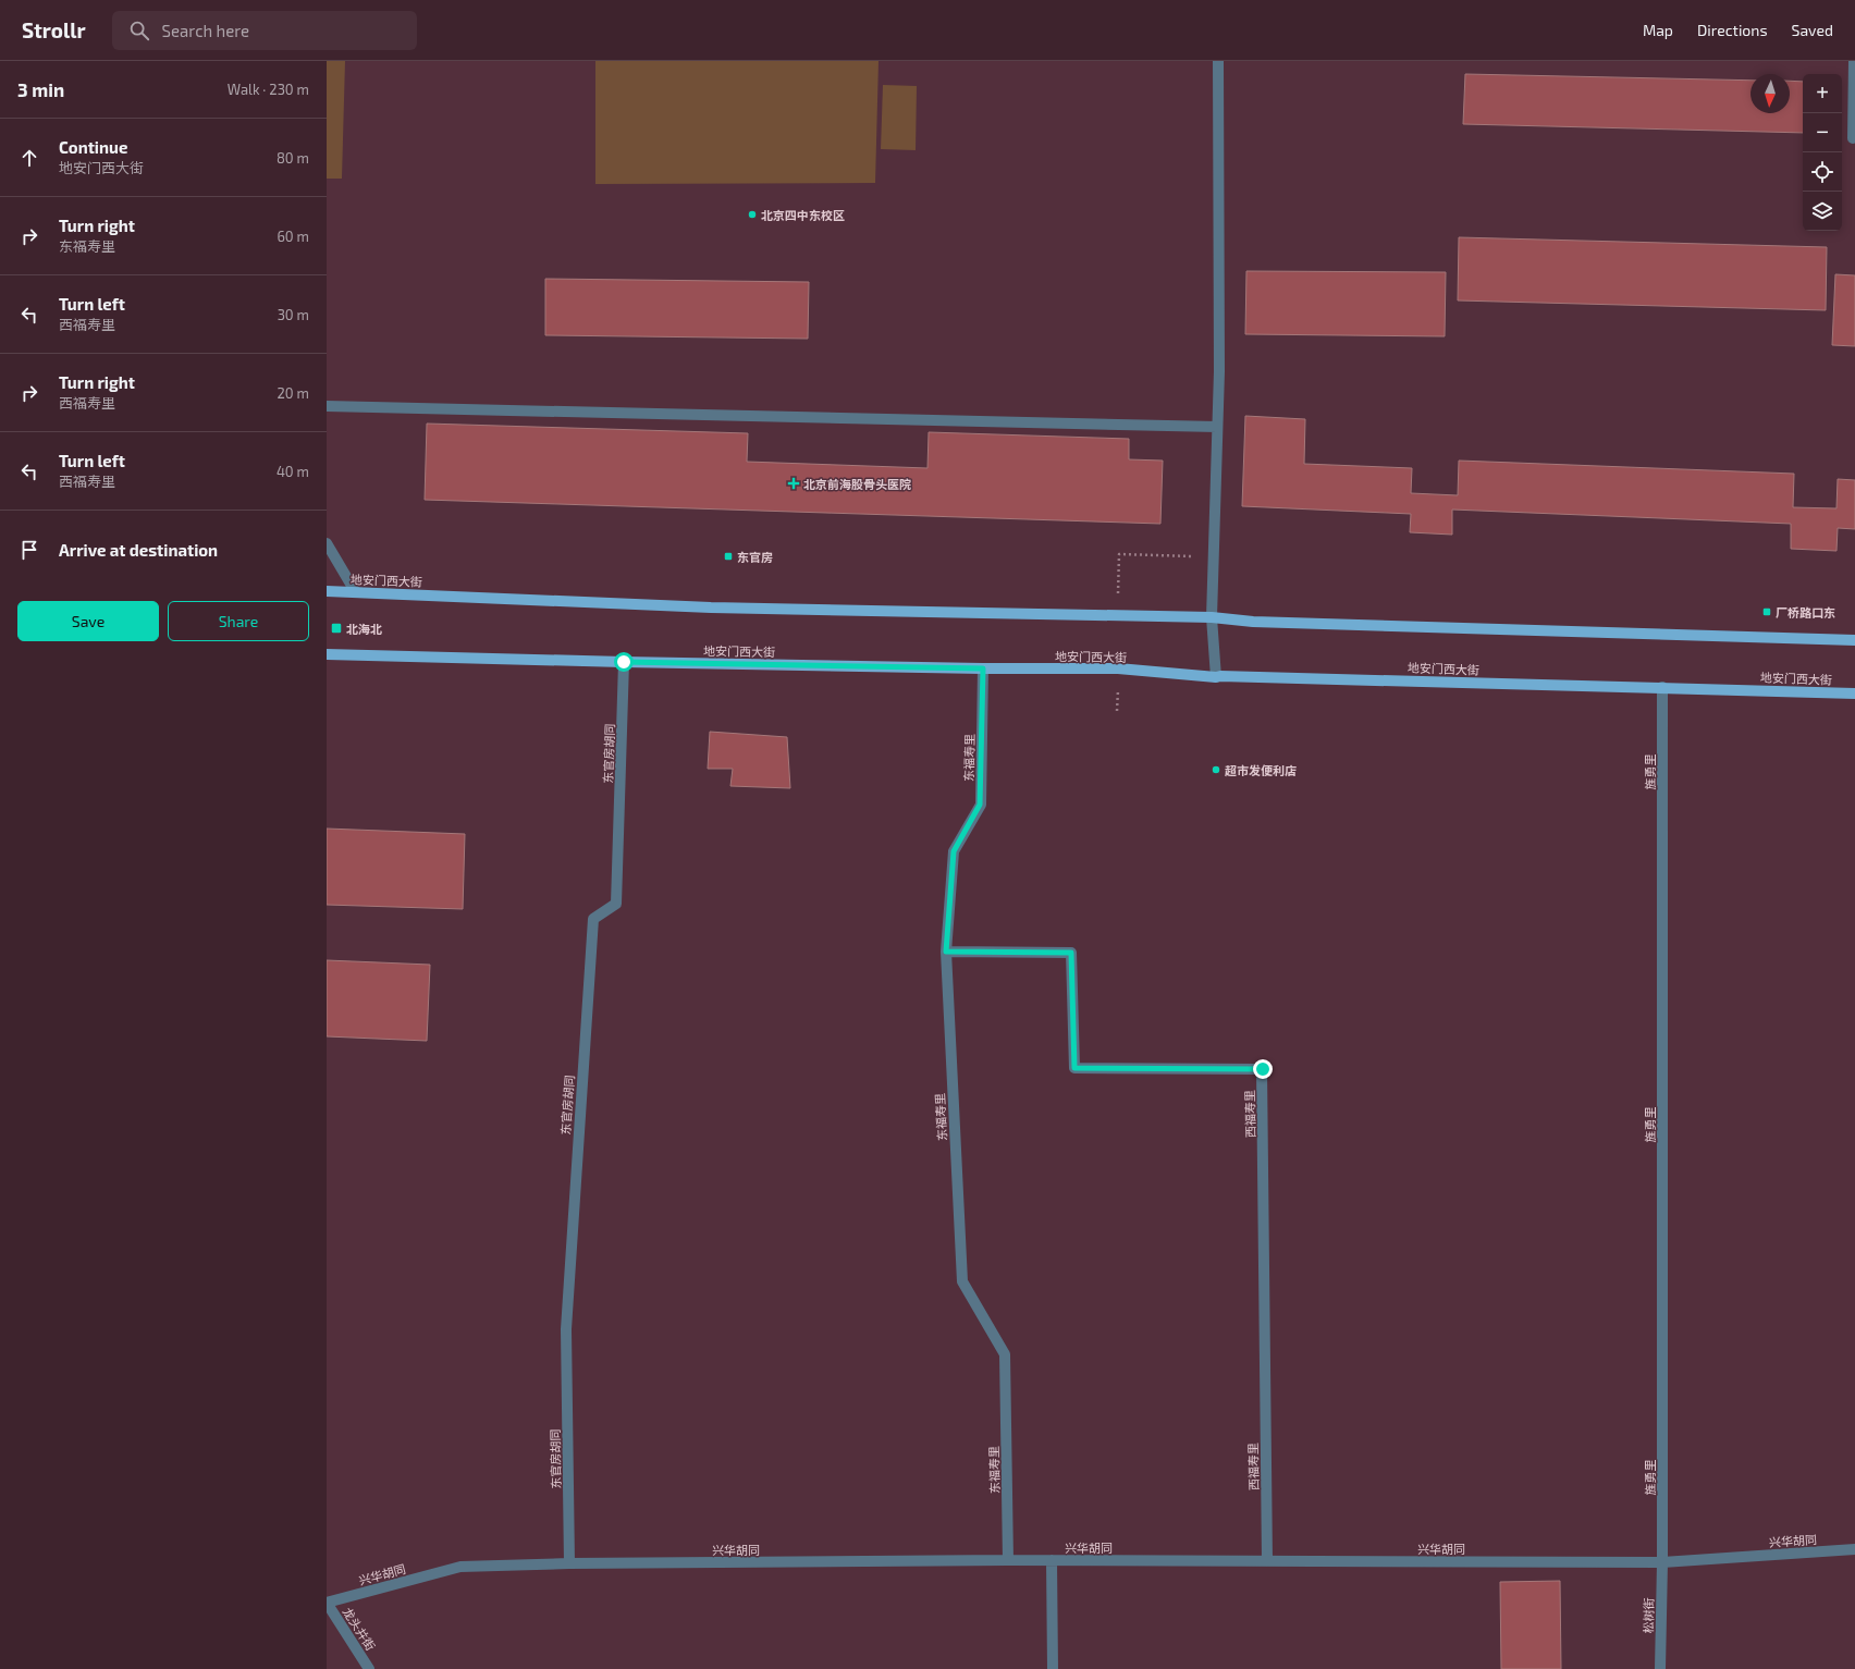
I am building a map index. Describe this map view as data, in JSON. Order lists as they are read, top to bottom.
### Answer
{
  "streets": {
    "main road": ["地安门西大街"],
    "street": [
      "东官房胡同",
      "东福寿里",
      "旌勇里",
      "西福寿里",
      "兴华胡同",
      "松树街",
      "龙头井街"
    ]
  },
  "crossings": [
    ["地安门西大街", "东官房胡同"],
    ["地安门西大街", "东福寿里"],
    ["地安门西大街", "旌勇里"],
    ["东官房胡同", "兴华胡同"],
    ["东福寿里", "西福寿里"],
    ["东福寿里", "兴华胡同"],
    ["旌勇里", "兴华胡同"],
    ["旌勇里", "松树街"],
    ["西福寿里", "兴华胡同"],
    ["兴华胡同", "松树街"],
    ["兴华胡同", "龙头井街"]
  ],
  "places": {
    "other": ["北京四中东校区", "超市发便利店"],
    "health": ["北京前海股骨头医院"],
    "transit": ["东官房", "厂桥路口东", "北海北"]
  },
  "north": "bottom",
  "page": {
    "header": "Strollr",
    "search": "Search here",
    "nav": ["Map", "Directions", "Saved"],
    "heading": ["3 min", "Walk · 230 m"],
    "map_buttons": ["+", "−"],
    "list": [
      ["Continue", "地安门西大街", "80 m"],
      ["Turn right", "东福寿里", "60 m"],
      ["Turn left", "西福寿里", "30 m"],
      ["Turn right", "西福寿里", "20 m"],
      ["Turn left", "西福寿里", "40 m"],
      "Arrive at destination"
    ],
    "buttons": ["Save", "Share"]
  }
}
